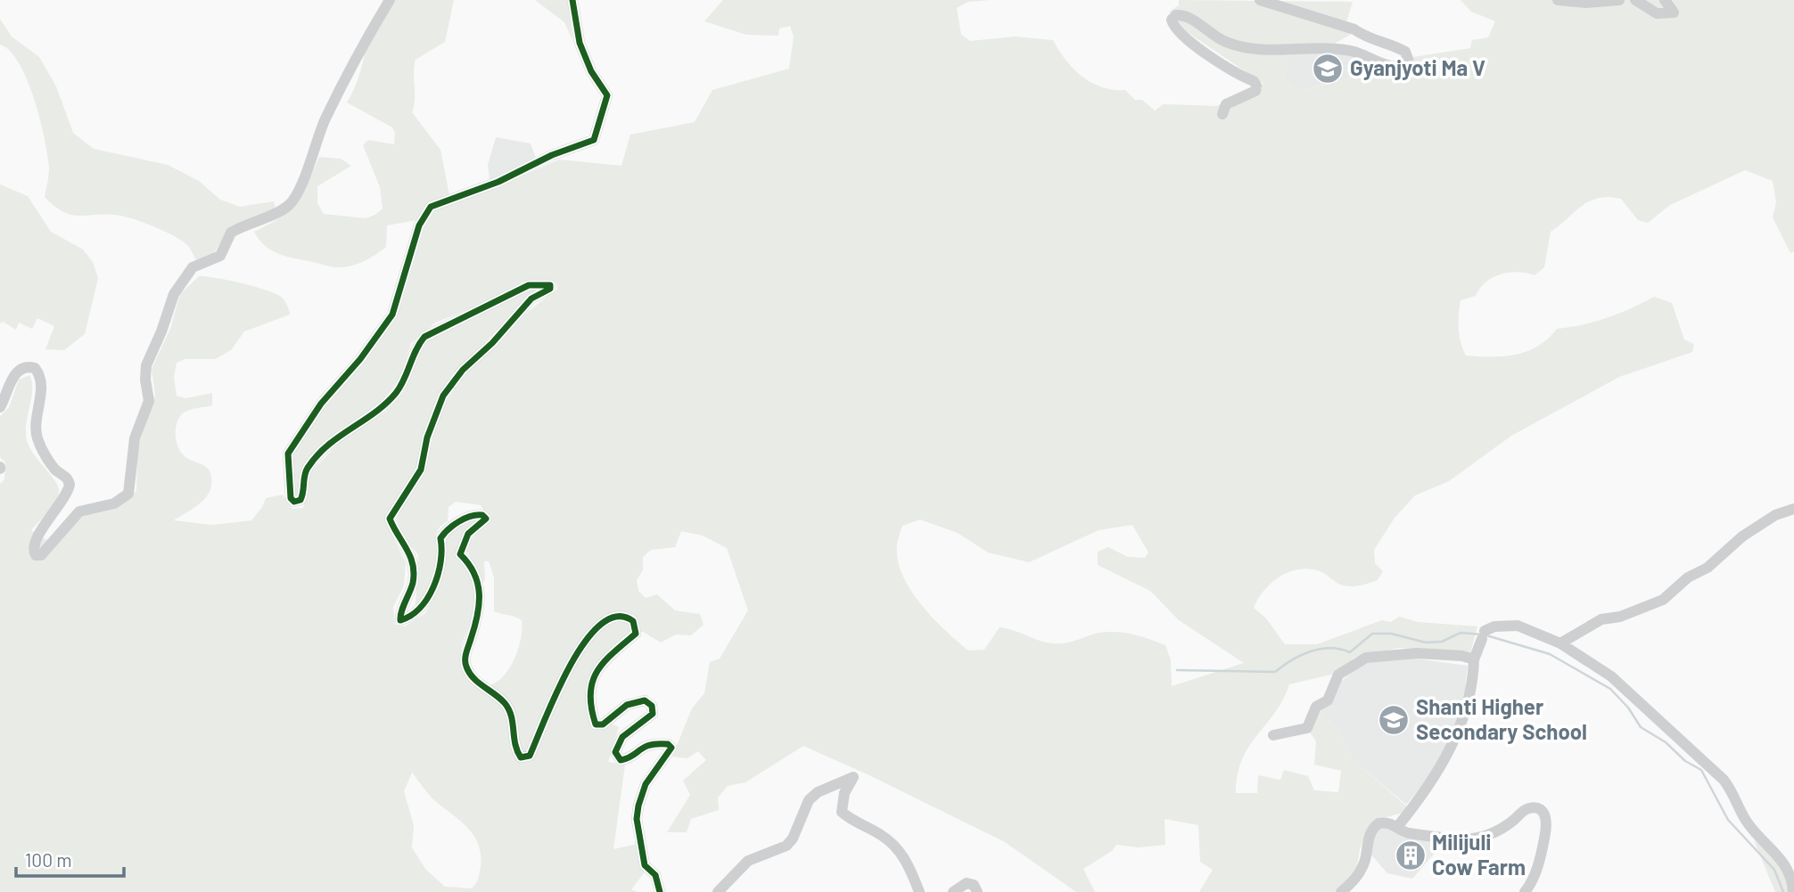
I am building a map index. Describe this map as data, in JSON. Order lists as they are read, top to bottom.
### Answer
{
  "places": {
    "school or university": ["Gyanjyoti Ma V", "Shanti Higher Secondary School"],
    "building": ["Milijuli Cow Farm"]
  },
  "scale_bar": "100 m"
}
